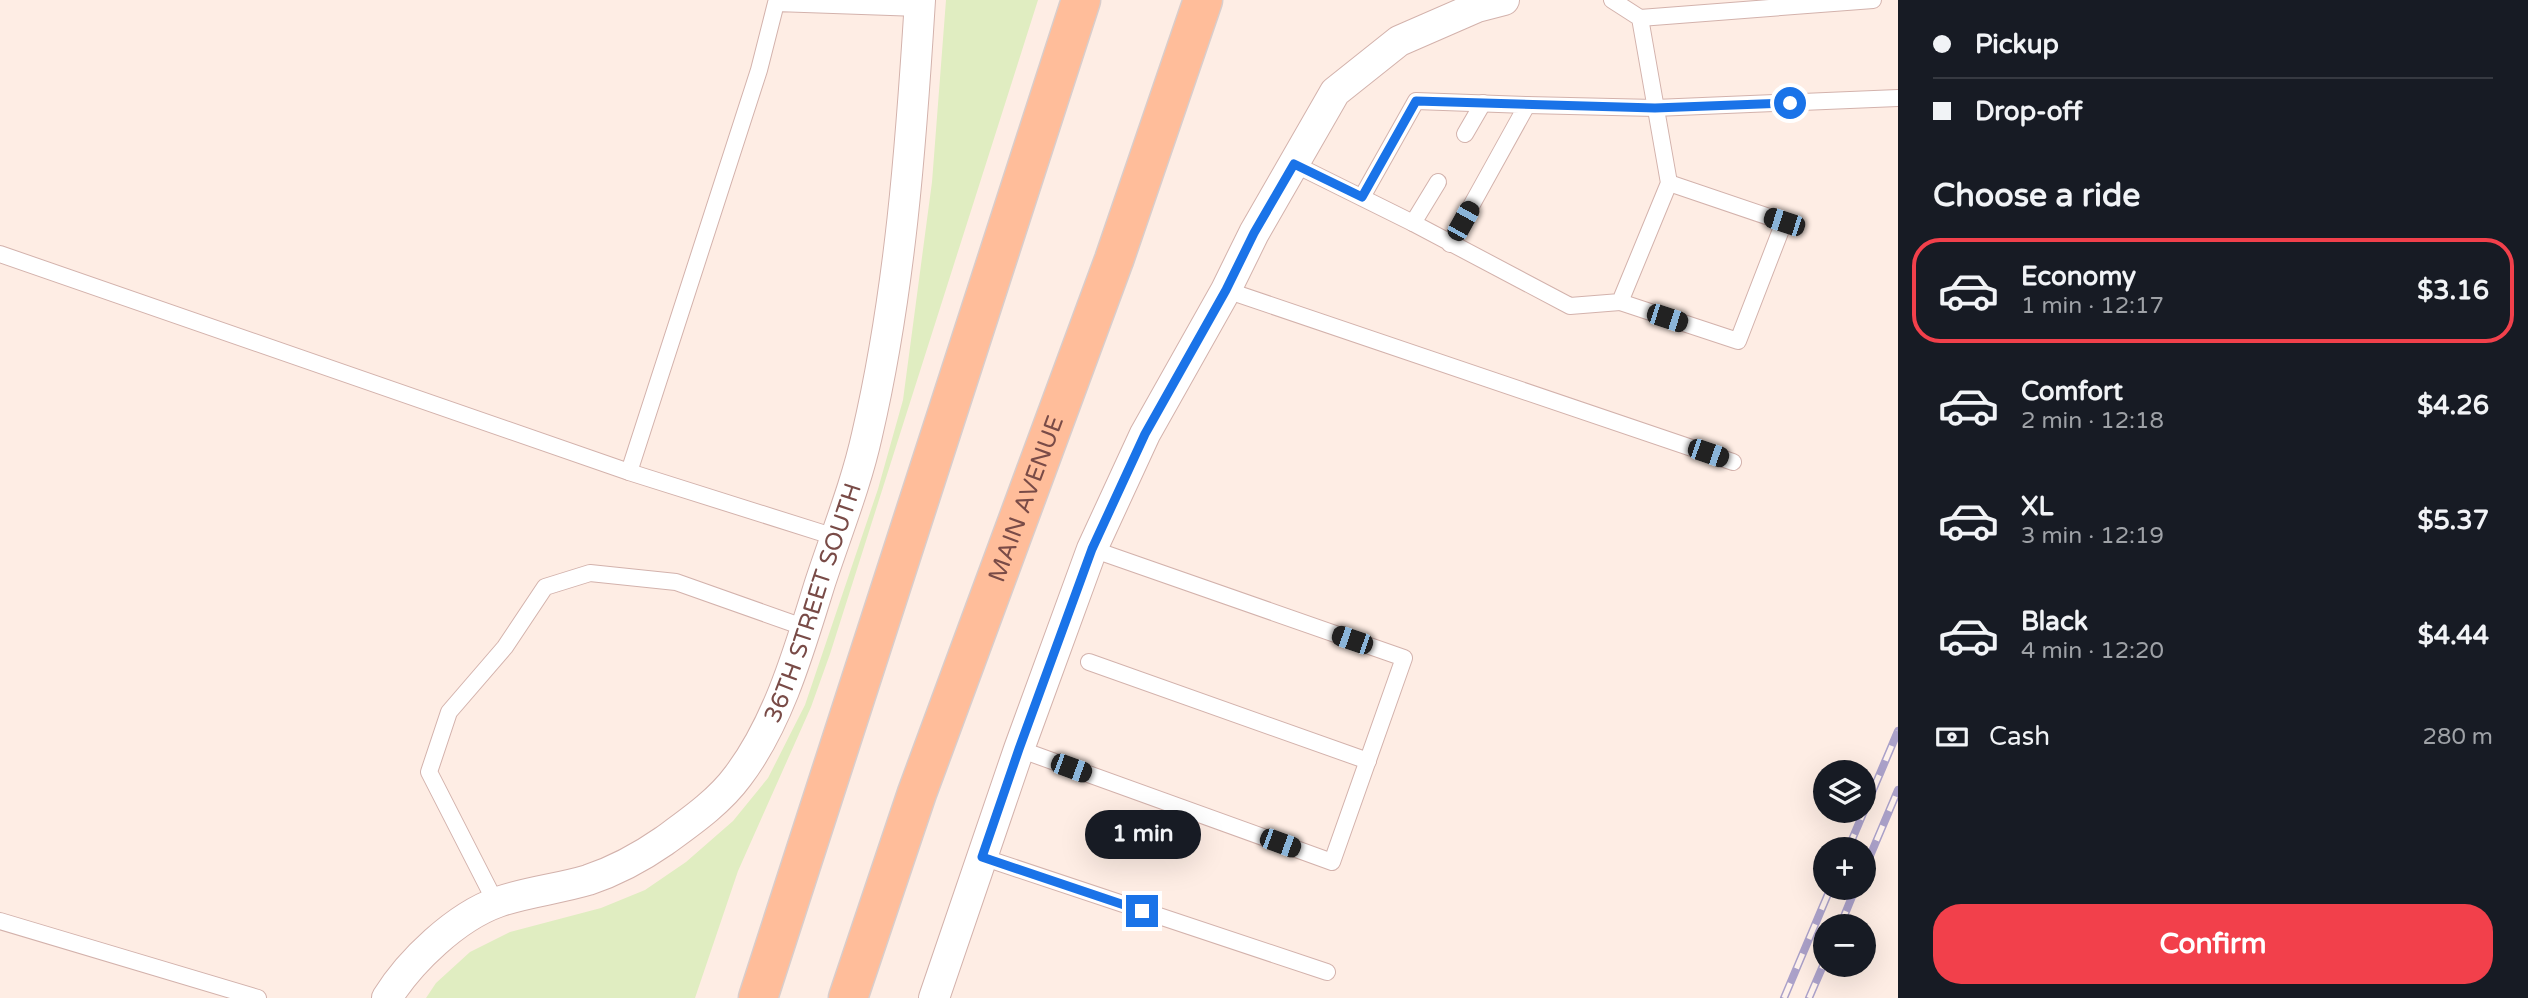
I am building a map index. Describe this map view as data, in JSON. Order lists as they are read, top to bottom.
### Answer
{
  "streets": {
    "main road": ["MAIN AVENUE"],
    "street": ["36TH STREET SOUTH"]
  },
  "page": {
    "banner": ["Pickup", "Drop-off"],
    "heading": "Choose a ride",
    "list": [
      {
        "name": "Economy",
        "note": "1 min · 12:17",
        "value": "$3.16"
      },
      {
        "name": "Comfort",
        "note": "2 min · 12:18",
        "value": "$4.26"
      },
      {
        "name": "XL",
        "note": "3 min · 12:19",
        "value": "$5.37"
      },
      {
        "name": "Black",
        "note": "4 min · 12:20",
        "value": "$4.44"
      }
    ],
    "pay": ["Cash", "280 m"],
    "map_buttons": ["+", "−"],
    "bubble": "1 min",
    "buttons": "Confirm"
  }
}
